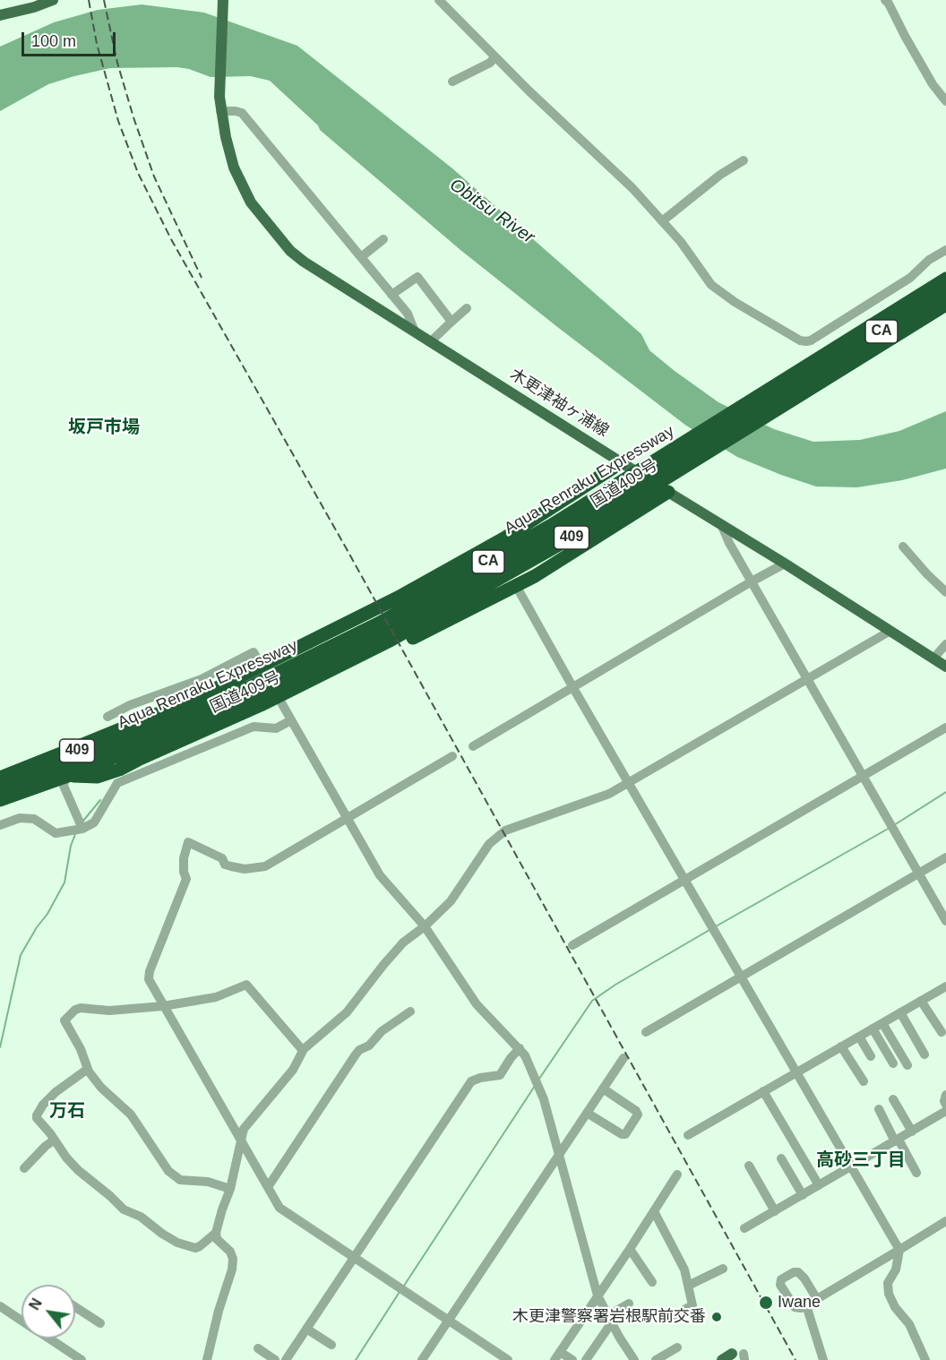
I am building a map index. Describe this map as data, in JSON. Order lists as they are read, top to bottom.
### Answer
{
  "streets": {
    "highway": [
      "CA",
      "Aqua Renraku Expressway",
      "国道409号",
      "409"
    ],
    "main road": ["木更津袖ヶ浦線"]
  },
  "districts": ["坂戸市場", "万石", "高砂三丁目"],
  "water": ["Obitsu River"],
  "places": ["Iwane", "木更津警察署岩根駅前交番"],
  "scale_bar": "100 m",
  "north": "top left"
}
